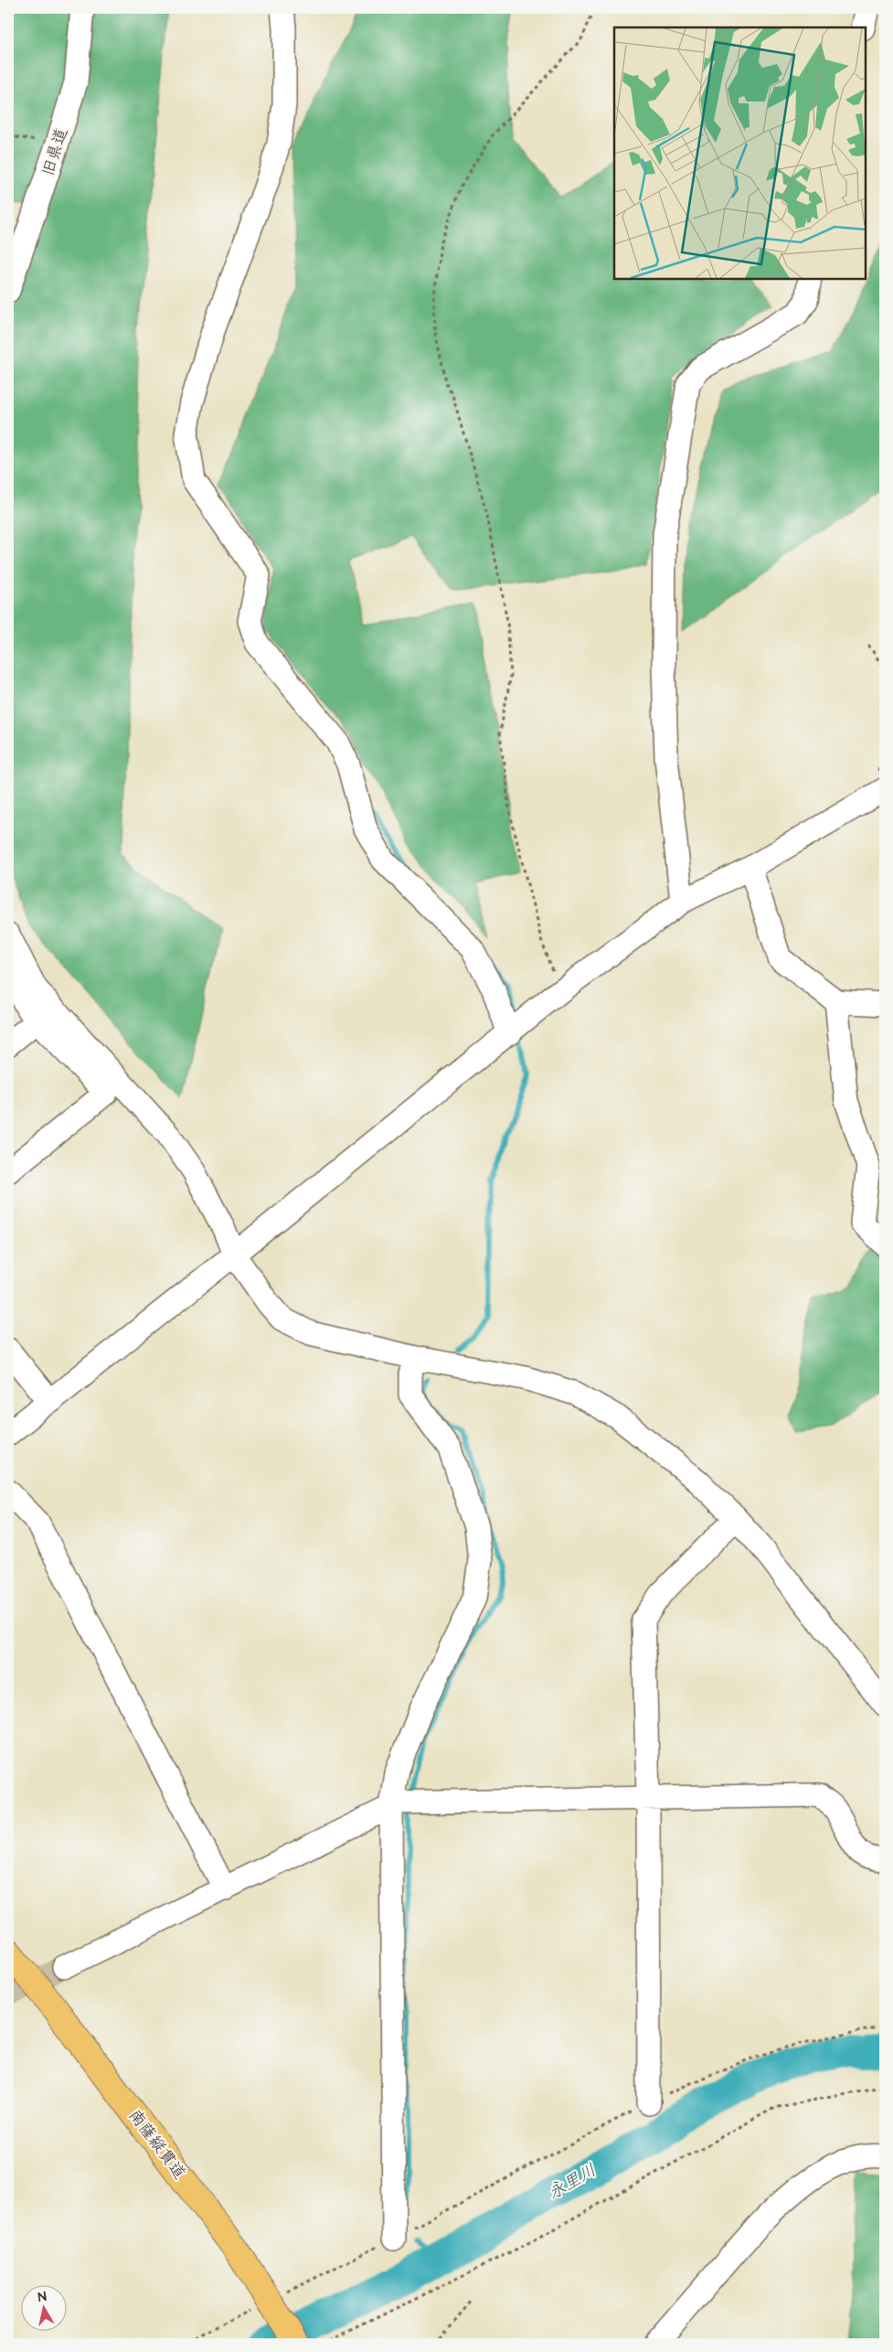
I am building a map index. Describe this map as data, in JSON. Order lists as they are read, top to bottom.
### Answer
{
  "streets": {
    "main road": ["南薩縦貫道"],
    "street": ["旧県道"]
  },
  "water": ["永里川"],
  "north": "top"
}
